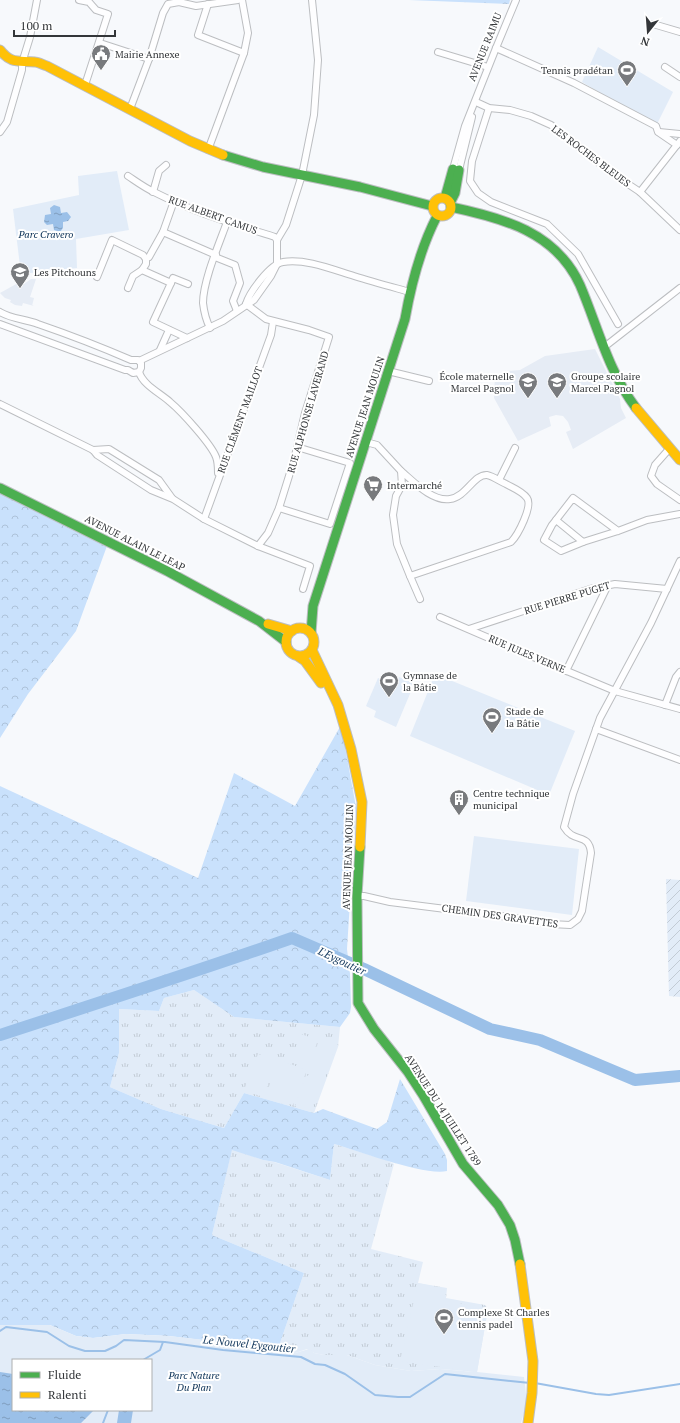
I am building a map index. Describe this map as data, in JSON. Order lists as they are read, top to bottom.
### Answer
{
  "streets": {
    "street": [
      "AVENUE RAIMU",
      "LES ROCHES BLEUES",
      "RUE ALBERT CAMUS",
      "AVENUE JEAN MOULIN",
      "RUE ALPHONSE LAVERAND",
      "RUE CLÉMENT MAILLOT",
      "AVENUE ALAIN LE LEAP",
      "RUE PIERRE PUGET",
      "RUE JULES VERNE",
      "CHEMIN DES GRAVETTES",
      "AVENUE DU 14 JUILLET 1789"
    ]
  },
  "crossings": [
    ["AVENUE RAIMU", "LES ROCHES BLEUES"],
    ["AVENUE RAIMU", "AVENUE JEAN MOULIN"],
    ["AVENUE JEAN MOULIN", "AVENUE ALAIN LE LEAP"],
    ["AVENUE JEAN MOULIN", "CHEMIN DES GRAVETTES"],
    ["AVENUE JEAN MOULIN", "AVENUE DU 14 JUILLET 1789"],
    ["RUE ALPHONSE LAVERAND", "RUE CLÉMENT MAILLOT"],
    ["RUE PIERRE PUGET", "RUE JULES VERNE"],
    ["RUE PIERRE PUGET", "CHEMIN DES GRAVETTES"],
    ["RUE JULES VERNE", "CHEMIN DES GRAVETTES"]
  ],
  "water": ["L'Eygoutier", "Le Nouvel Eygoutier"],
  "parks": ["Parc Cravero", "Parc Nature Du Plan"],
  "places": {
    "public building": ["Mairie Annexe"],
    "sports": [
      "Tennis pradétan",
      "Gymnase de la Bâtie",
      "Stade de la Bâtie",
      "Complexe St Charles tennis padel"
    ],
    "school or university": ["Les Pitchouns", "École maternelle Marcel Pagnol", "Groupe scolaire Marcel Pagnol"],
    "supermarket": ["Intermarché"],
    "building": ["Centre technique municipal"]
  },
  "legend": ["Fluide", "Ralenti"],
  "scale_bar": "100 m",
  "north": "bottom"
}
